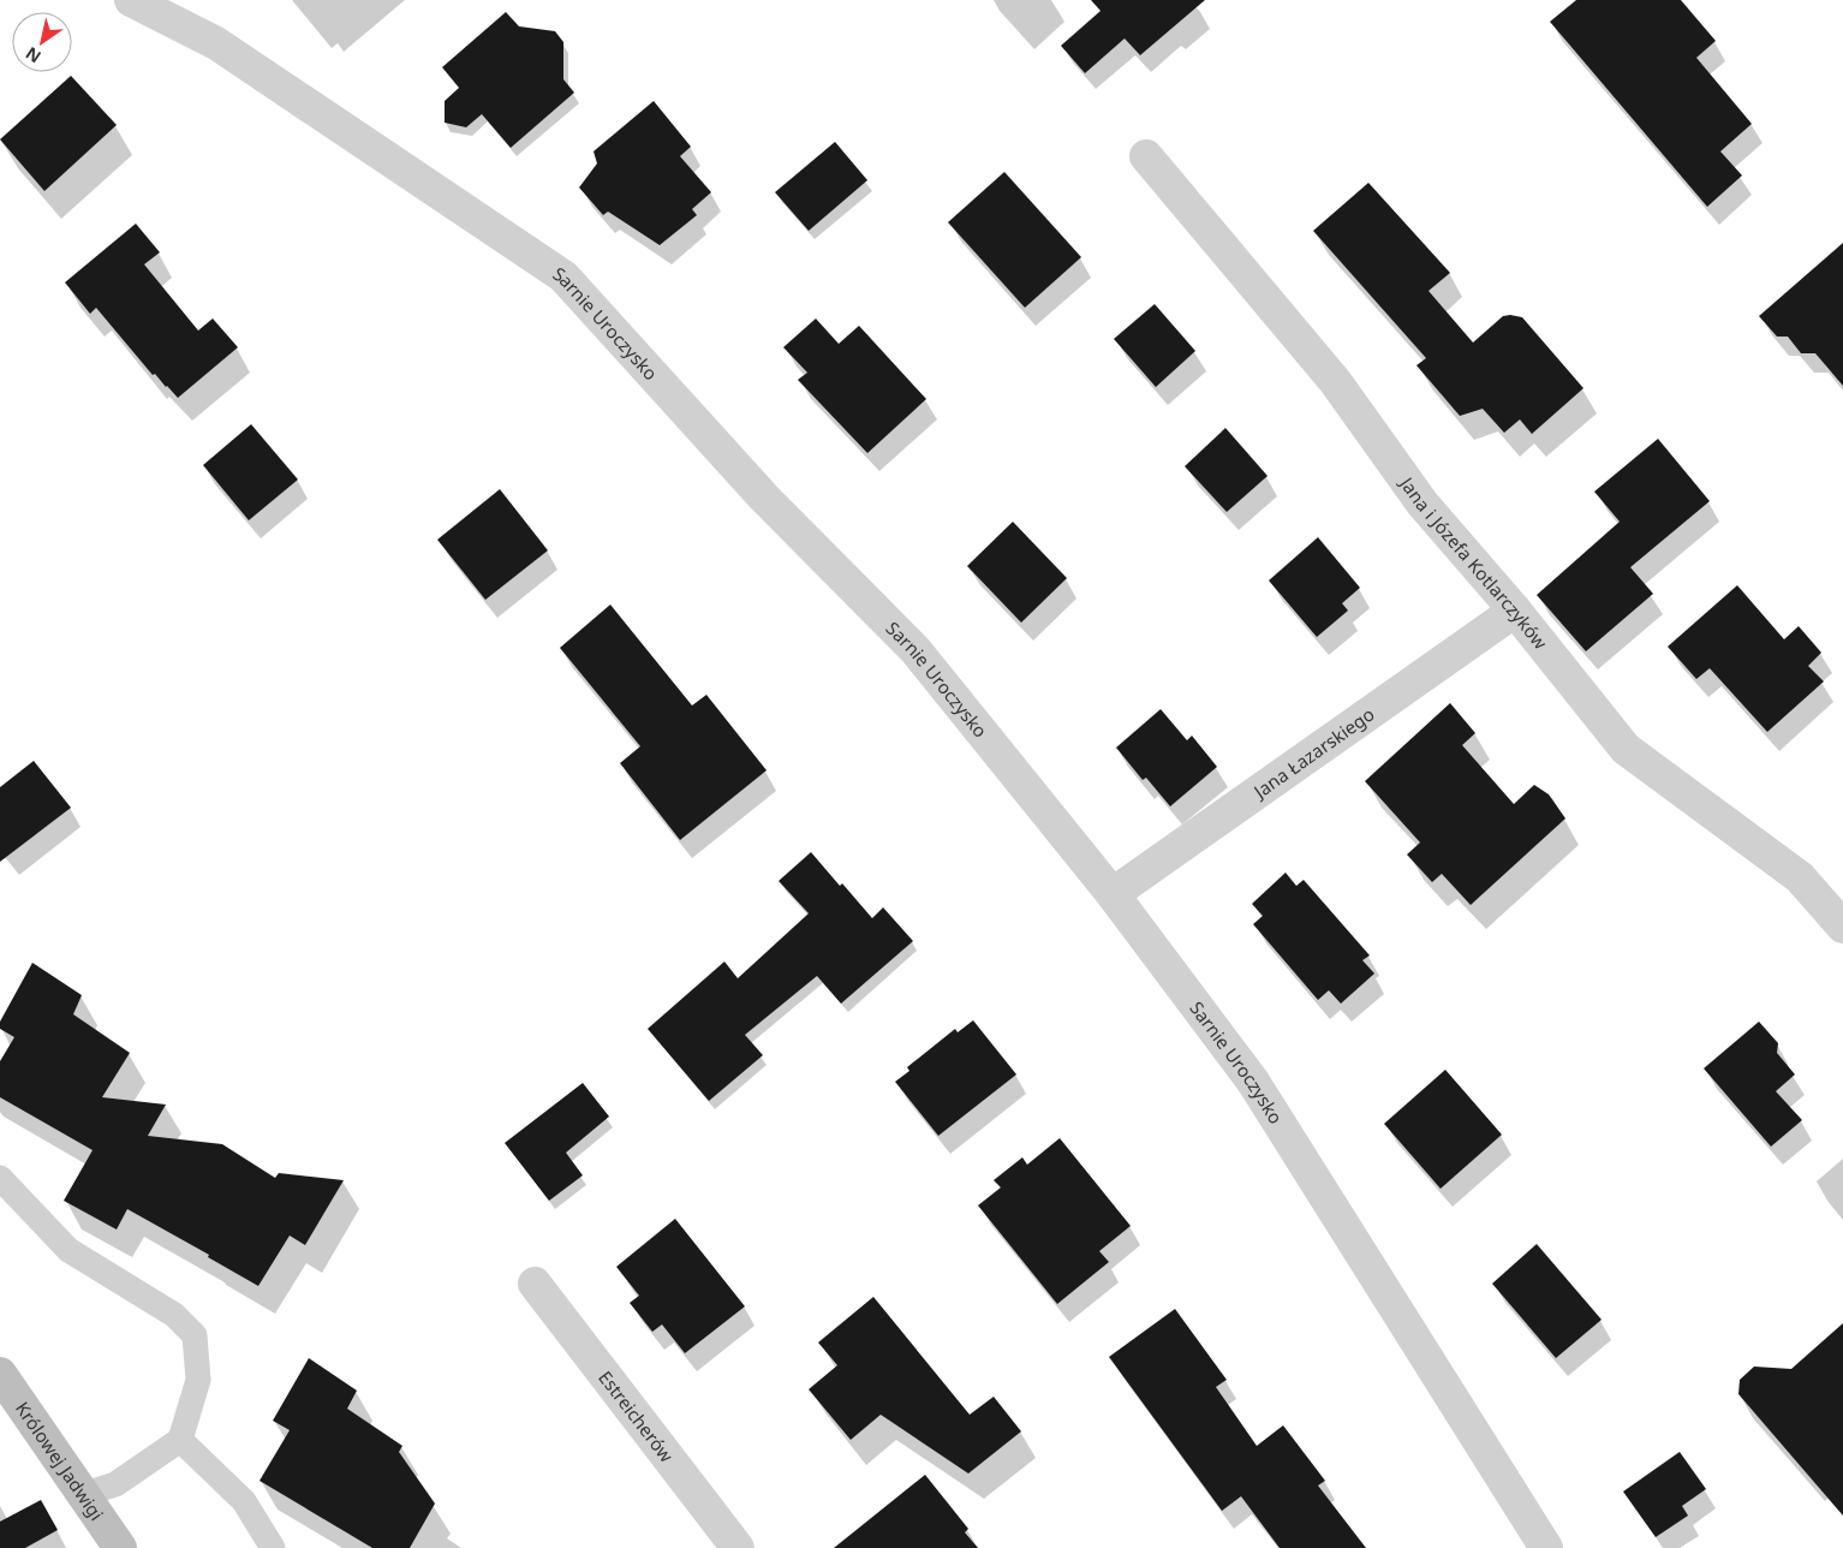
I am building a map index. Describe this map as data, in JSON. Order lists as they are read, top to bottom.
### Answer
{
  "streets": {
    "street": [
      "Sarnie Uroczysko",
      "Jana i Józefa Kotlarczyków",
      "Jana Łazarskiego",
      "Estreicherów",
      "Królowej Jadwigi"
    ]
  },
  "crossings": [
    ["Sarnie Uroczysko", "Jana Łazarskiego"],
    ["Jana i Józefa Kotlarczyków", "Jana Łazarskiego"]
  ],
  "north": "bottom left"
}
